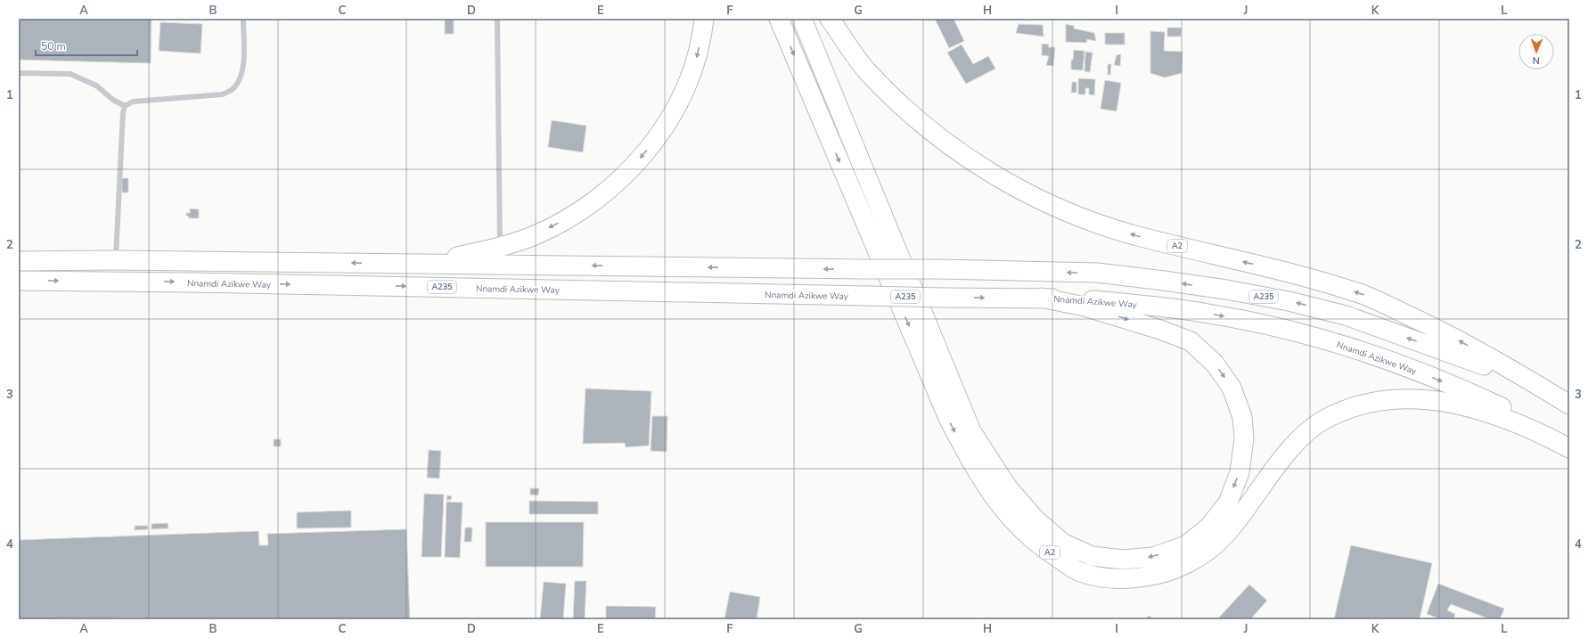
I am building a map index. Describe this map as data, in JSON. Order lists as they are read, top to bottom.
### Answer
{
  "streets": {
    "highway": ["A2", "Nnamdi Azikwe Way", "A235"]
  },
  "scale_bar": "50 m",
  "north": "bottom",
  "grid": {
    "columns": [
      "A",
      "B",
      "C",
      "D",
      "E",
      "F",
      "G",
      "H",
      "I",
      "J",
      "K",
      "L"
    ],
    "rows": [
      "1",
      "2",
      "3",
      "4"
    ]
  }
}
